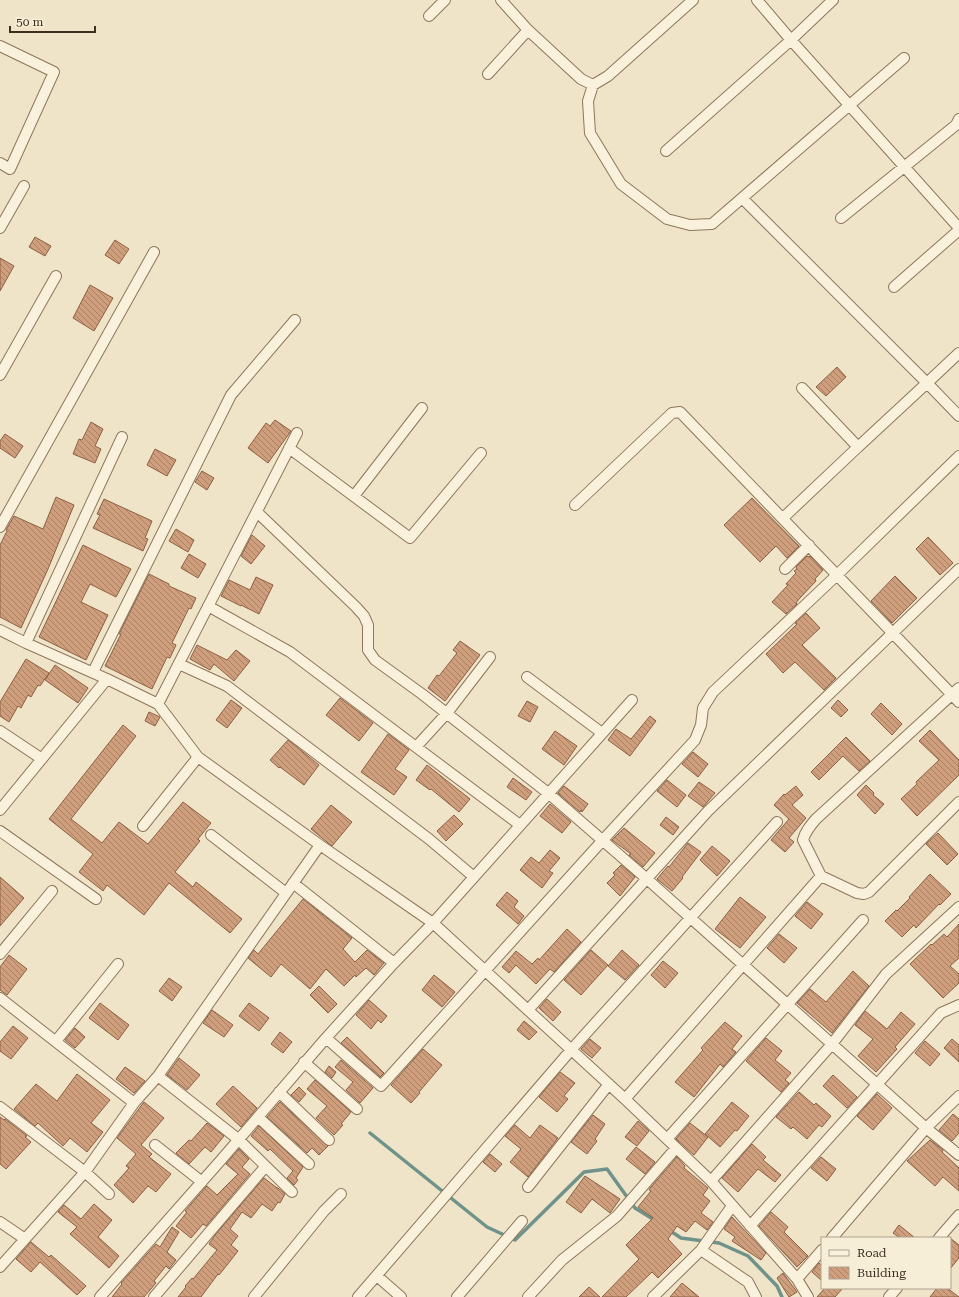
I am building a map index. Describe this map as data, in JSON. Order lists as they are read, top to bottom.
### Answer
{
  "legend": ["Road", "Building"],
  "scale_bar": "50 m"
}
